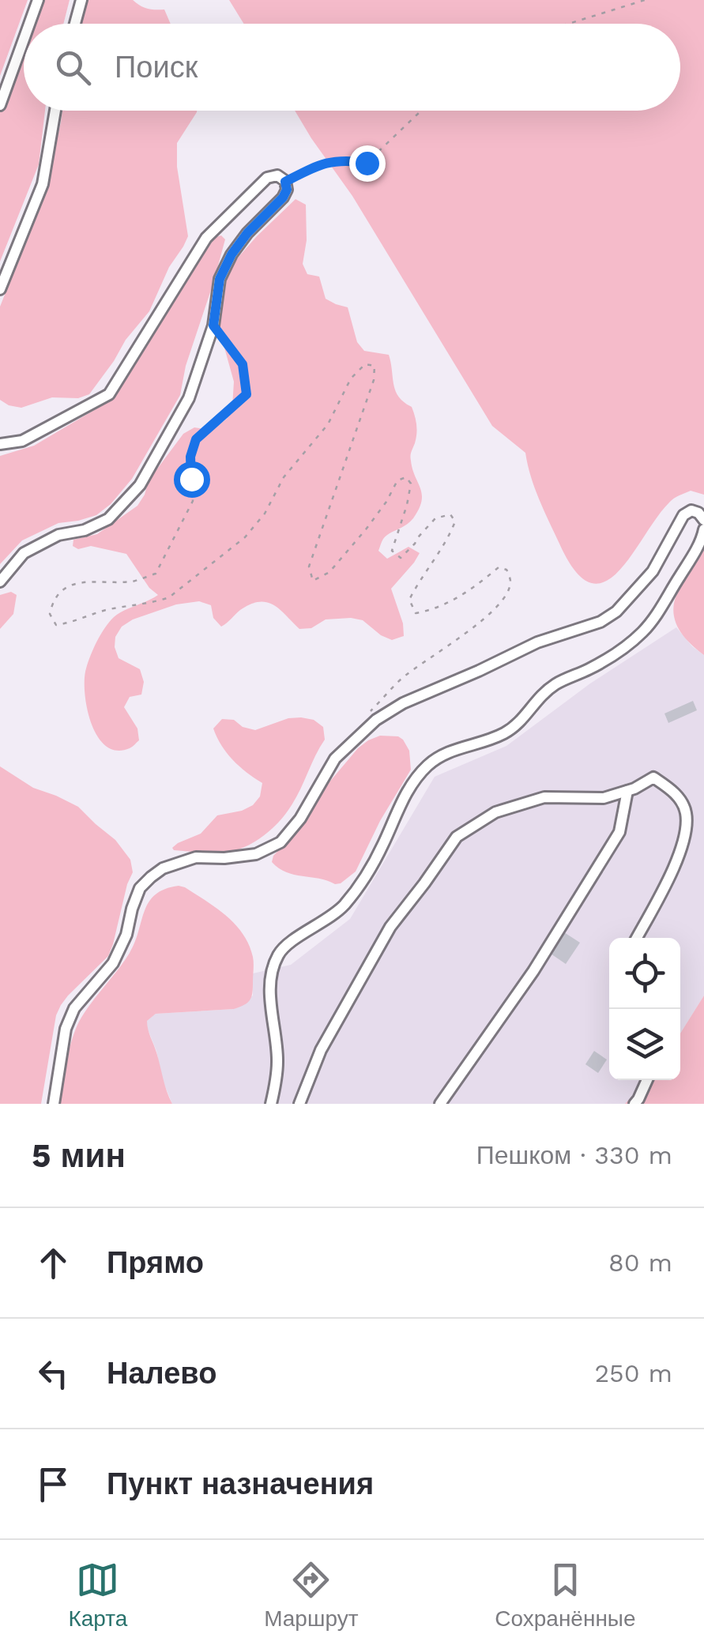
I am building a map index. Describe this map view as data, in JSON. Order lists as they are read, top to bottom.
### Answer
{
  "page": {
    "search": "Поиск",
    "heading": ["5 мин", "Пешком · 330 m"],
    "list": [
      ["Прямо", "80 m"],
      ["Налево", "250 m"],
      "Пункт назначения"
    ],
    "nav": ["Карта", "Маршрут", "Сохранённые"]
  }
}
